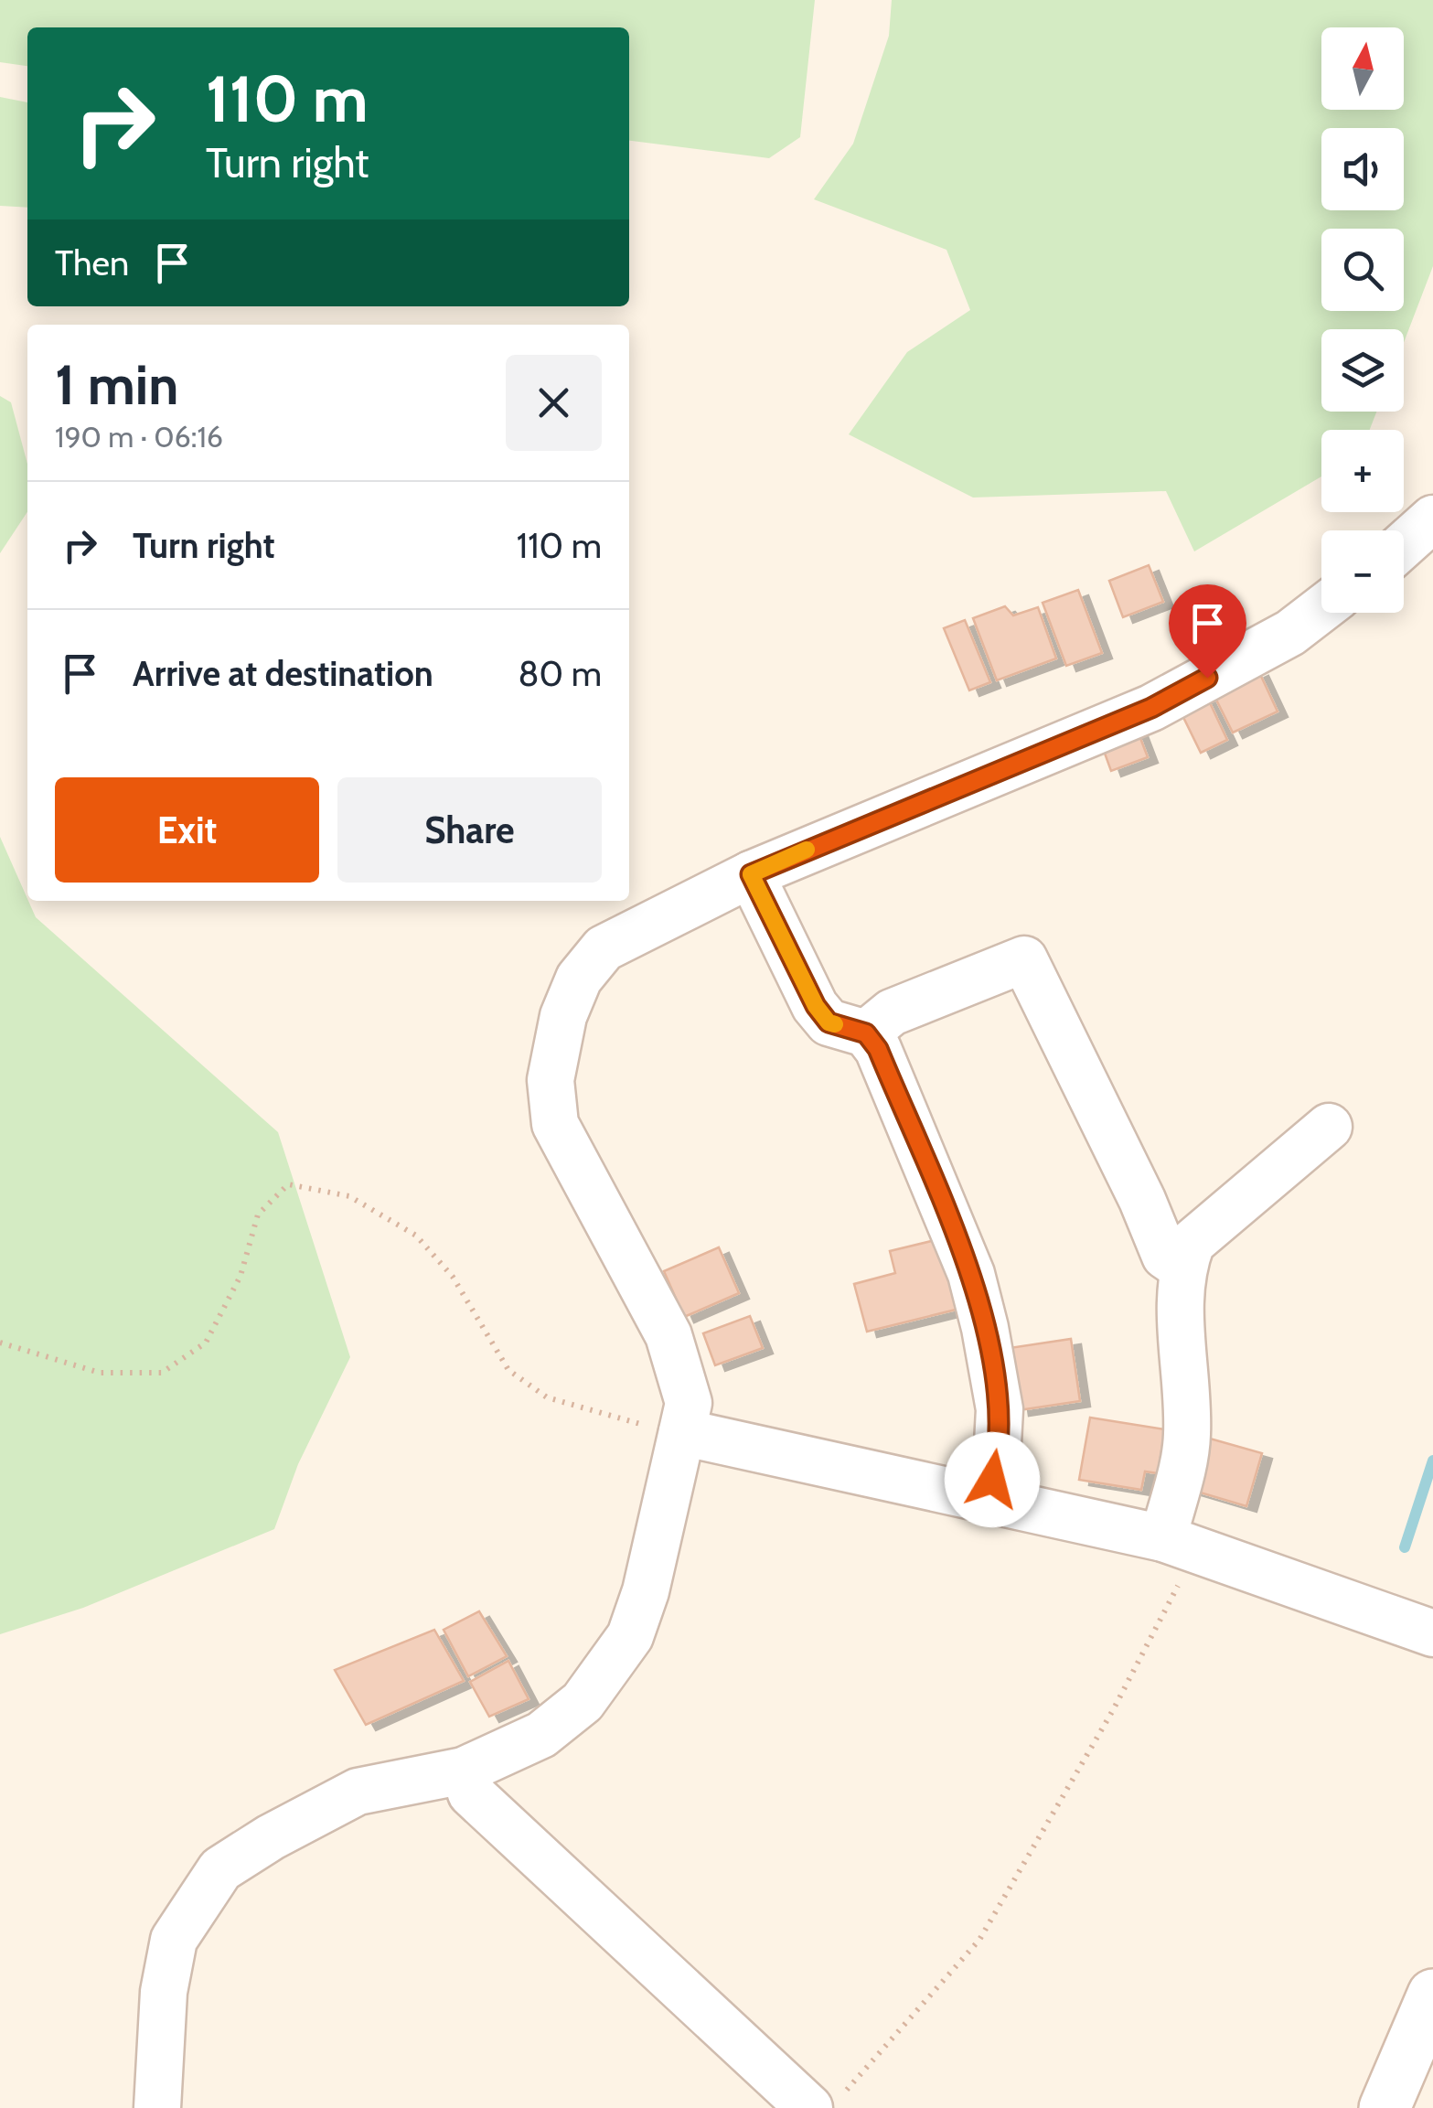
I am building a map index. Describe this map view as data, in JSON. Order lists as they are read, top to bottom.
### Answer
{
  "north": "top",
  "page": {
    "map_buttons": ["+", "−"],
    "turn": ["110 m", "Turn right"],
    "then": "Then",
    "heading": ["1 min", "190 m · 06:16"],
    "list": [
      {
        "name": "Turn right",
        "value": "110 m"
      },
      {
        "name": "Arrive at destination",
        "value": "80 m"
      }
    ],
    "buttons": ["Exit", "Share"]
  }
}
